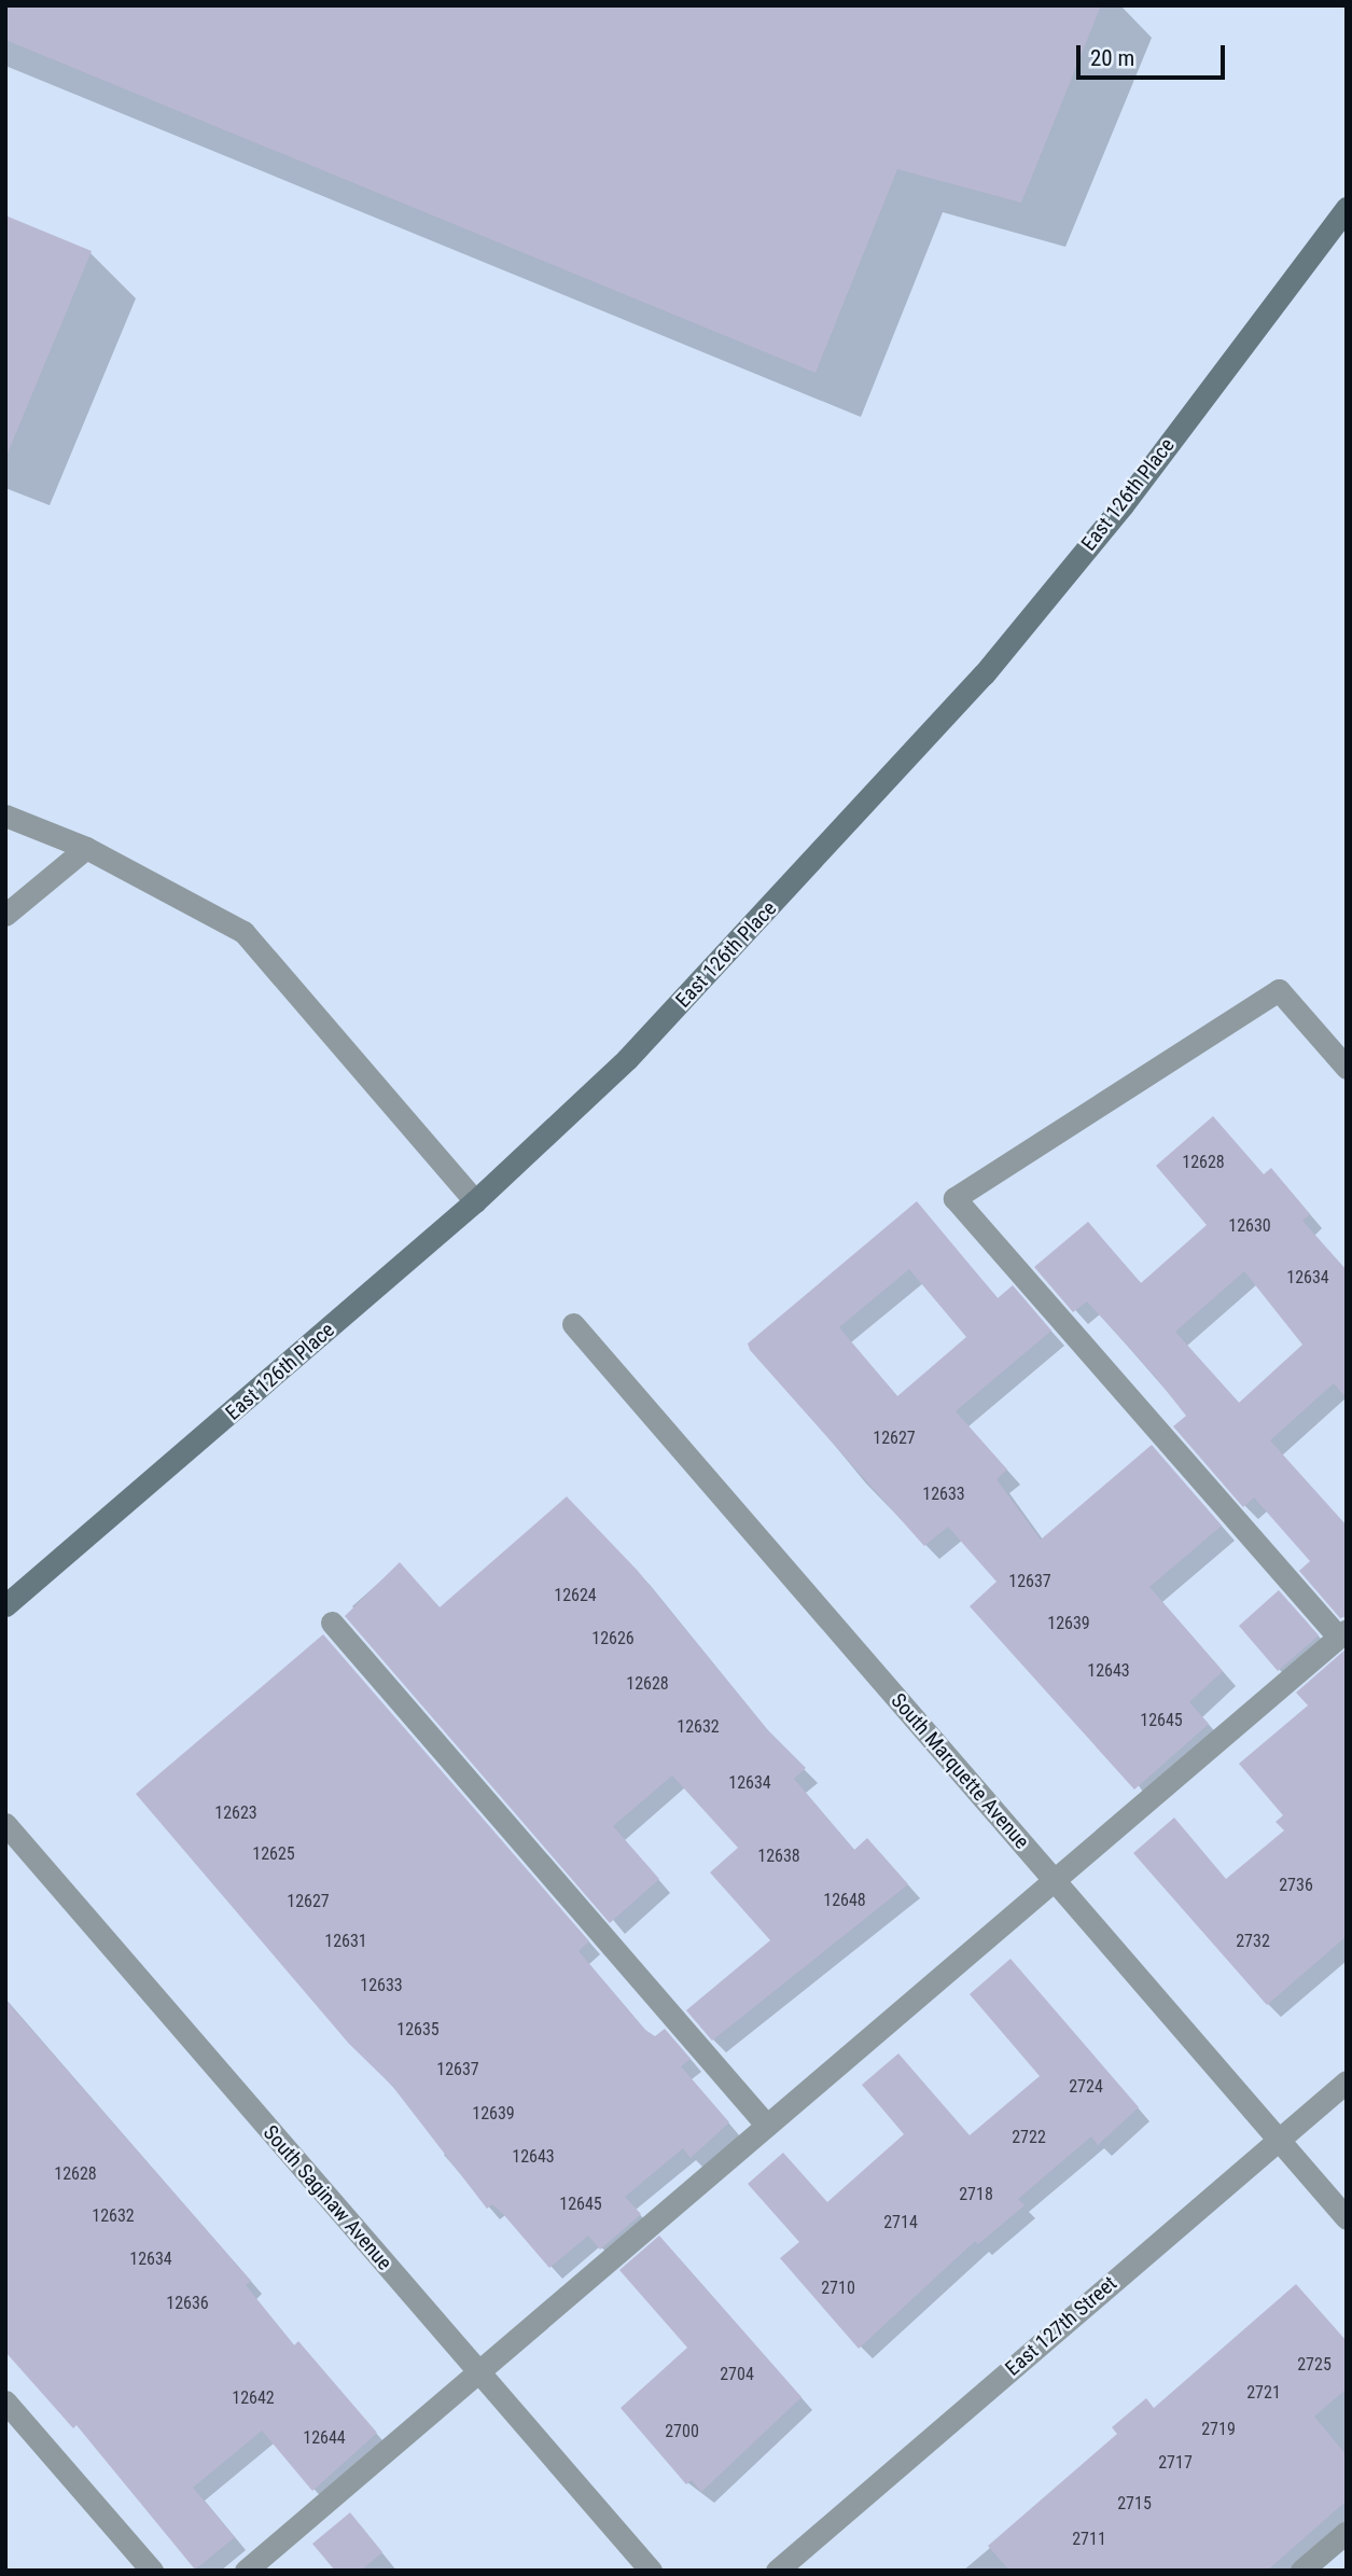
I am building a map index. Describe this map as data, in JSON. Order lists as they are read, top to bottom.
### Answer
{
  "streets": {
    "street": [
      "East 126th Place",
      "South Marquette Avenue",
      "South Saginaw Avenue",
      "East 127th Street"
    ]
  },
  "crossings": [
    ["South Marquette Avenue", "East 127th Street"]
  ],
  "house_numbers": [
    "12628",
    "12630",
    "12634",
    "12627",
    "12633",
    "12637",
    "12624",
    "12639",
    "12626",
    "12643",
    "12628",
    "12645",
    "12632",
    "12634",
    "12623",
    "12625",
    "12638",
    "2736",
    "12648",
    "12627",
    "12631",
    "2732",
    "12633",
    "12635",
    "12637",
    "2724",
    "12639",
    "2722",
    "12643",
    "12628",
    "2718",
    "12645",
    "12632",
    "2714",
    "12634",
    "2710",
    "12636",
    "2725",
    "2704",
    "2721",
    "12642",
    "2719",
    "2700",
    "12644",
    "2717",
    "2715",
    "2711"
  ],
  "scale_bar": "20 m"
}
